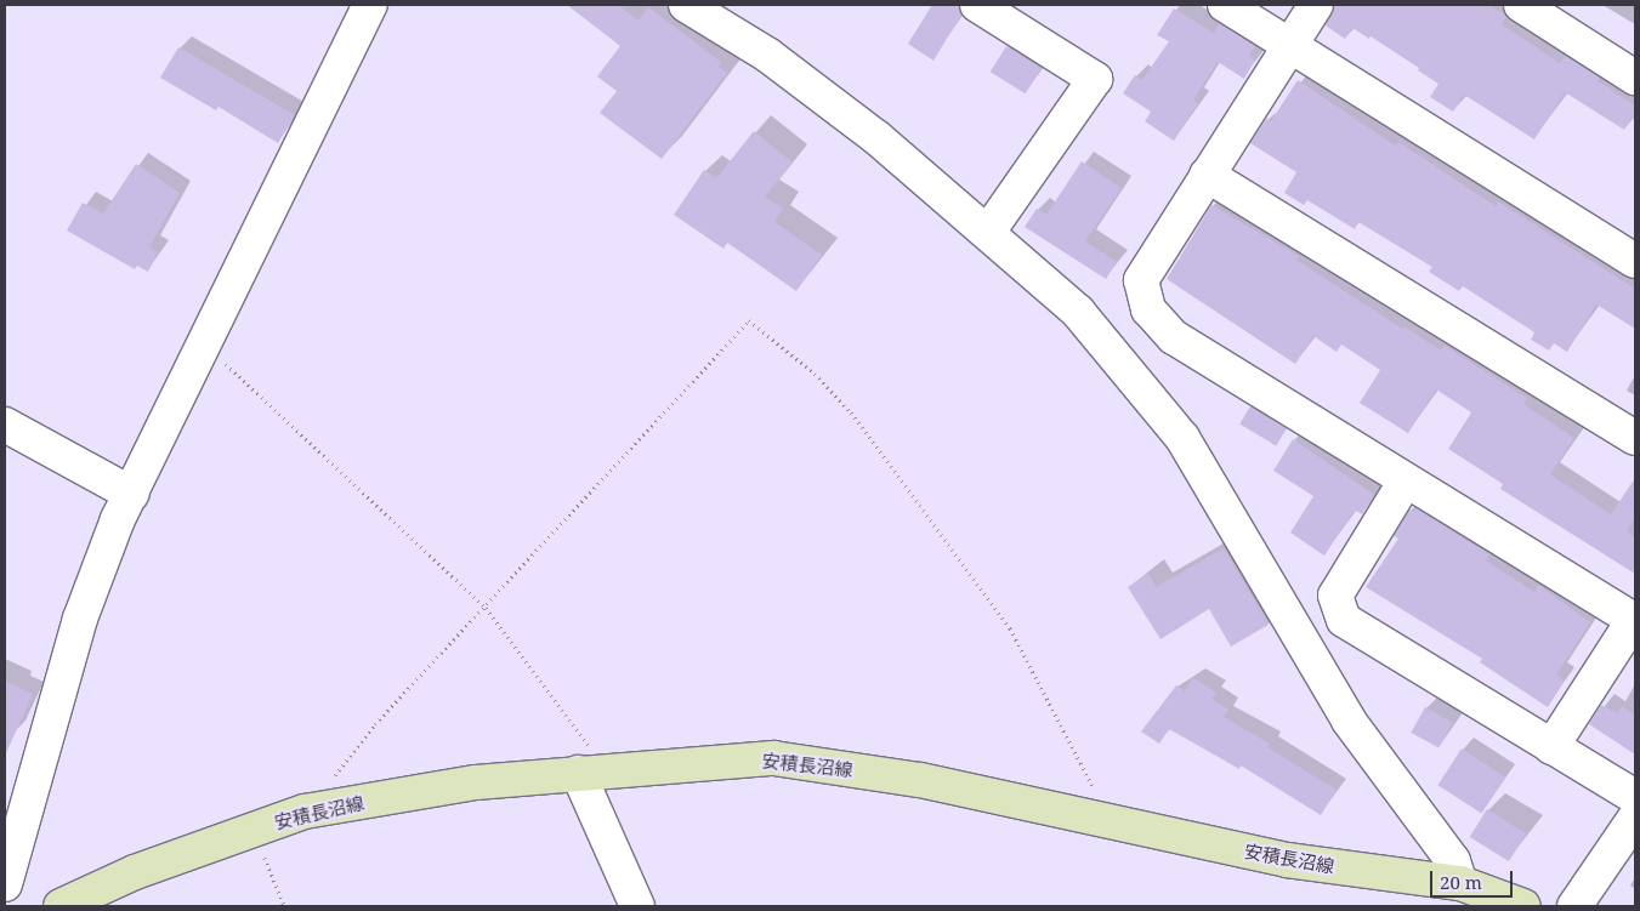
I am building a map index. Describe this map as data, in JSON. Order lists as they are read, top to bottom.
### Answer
{
  "streets": {
    "main road": ["安積長沼線"]
  },
  "scale_bar": "20 m"
}
